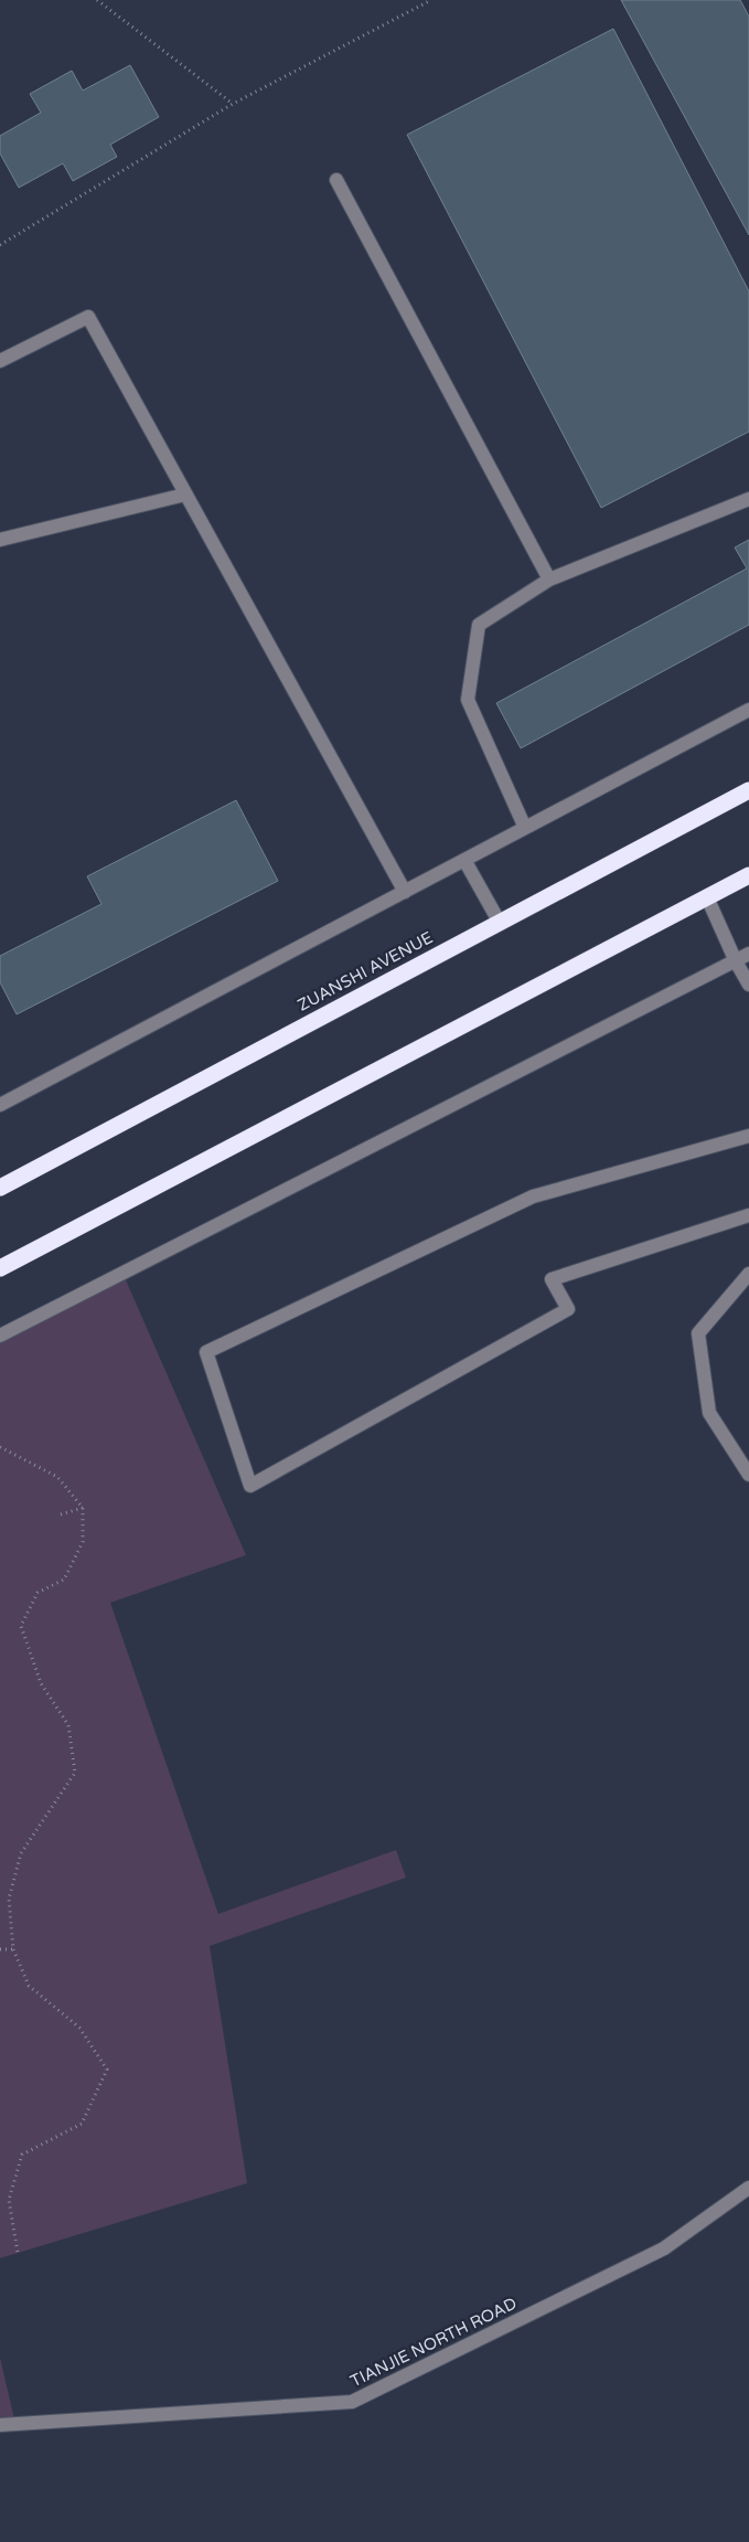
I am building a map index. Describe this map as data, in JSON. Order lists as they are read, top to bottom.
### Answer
{
  "streets": {
    "highway": ["ZUANSHI AVENUE"],
    "street": ["TIANJIE NORTH ROAD"]
  }
}
